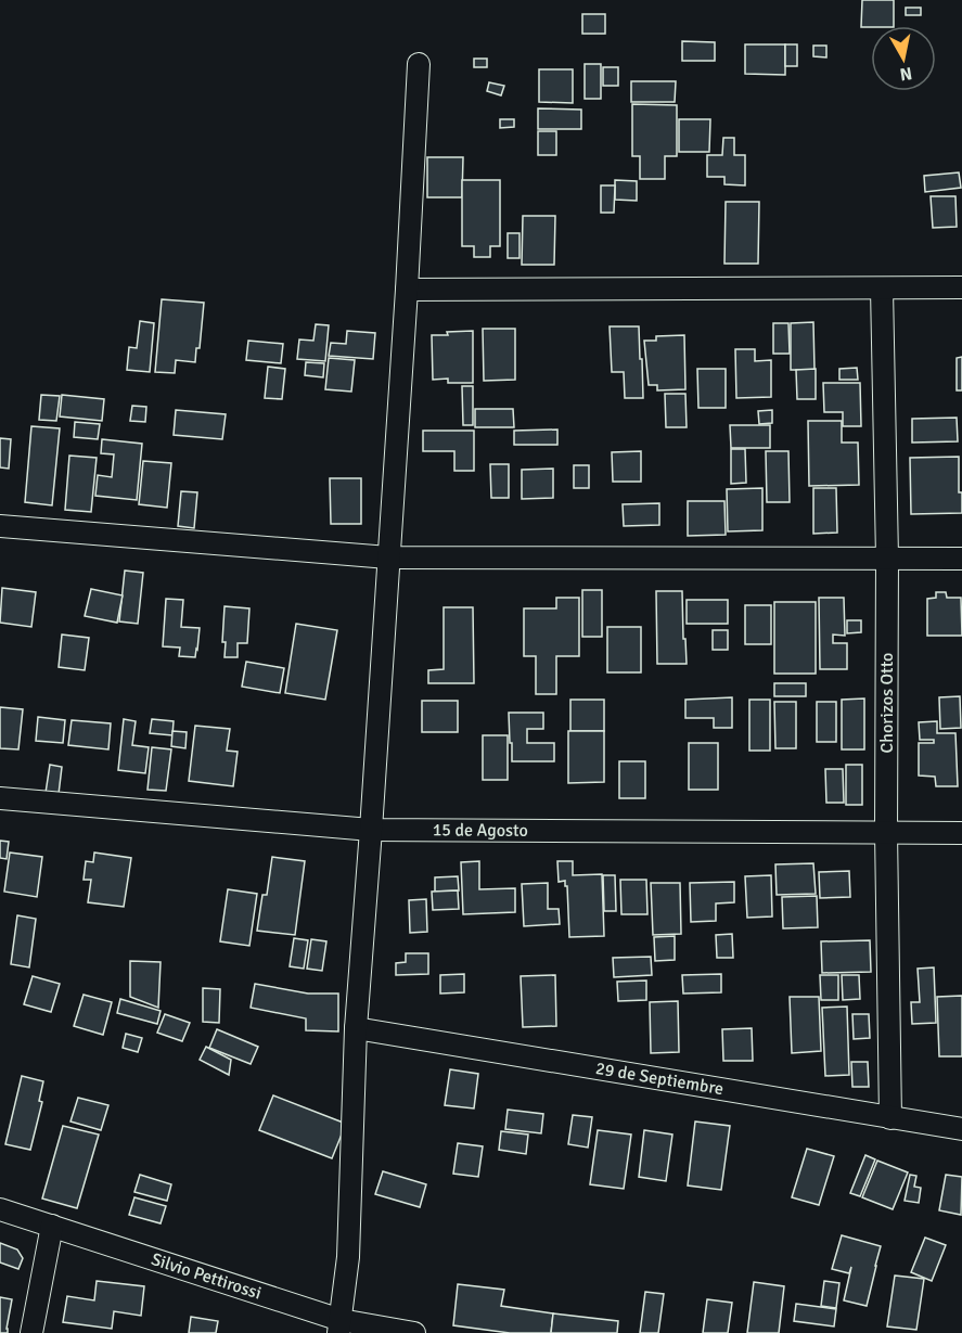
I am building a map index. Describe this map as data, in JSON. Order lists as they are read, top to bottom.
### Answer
{
  "streets": {
    "street": [
      "Chorizos Otto",
      "15 de Agosto",
      "29 de Septiembre",
      "Silvio Pettirossi"
    ]
  },
  "crossings": [
    ["Chorizos Otto", "15 de Agosto"],
    ["Chorizos Otto", "29 de Septiembre"]
  ],
  "north": "bottom"
}
